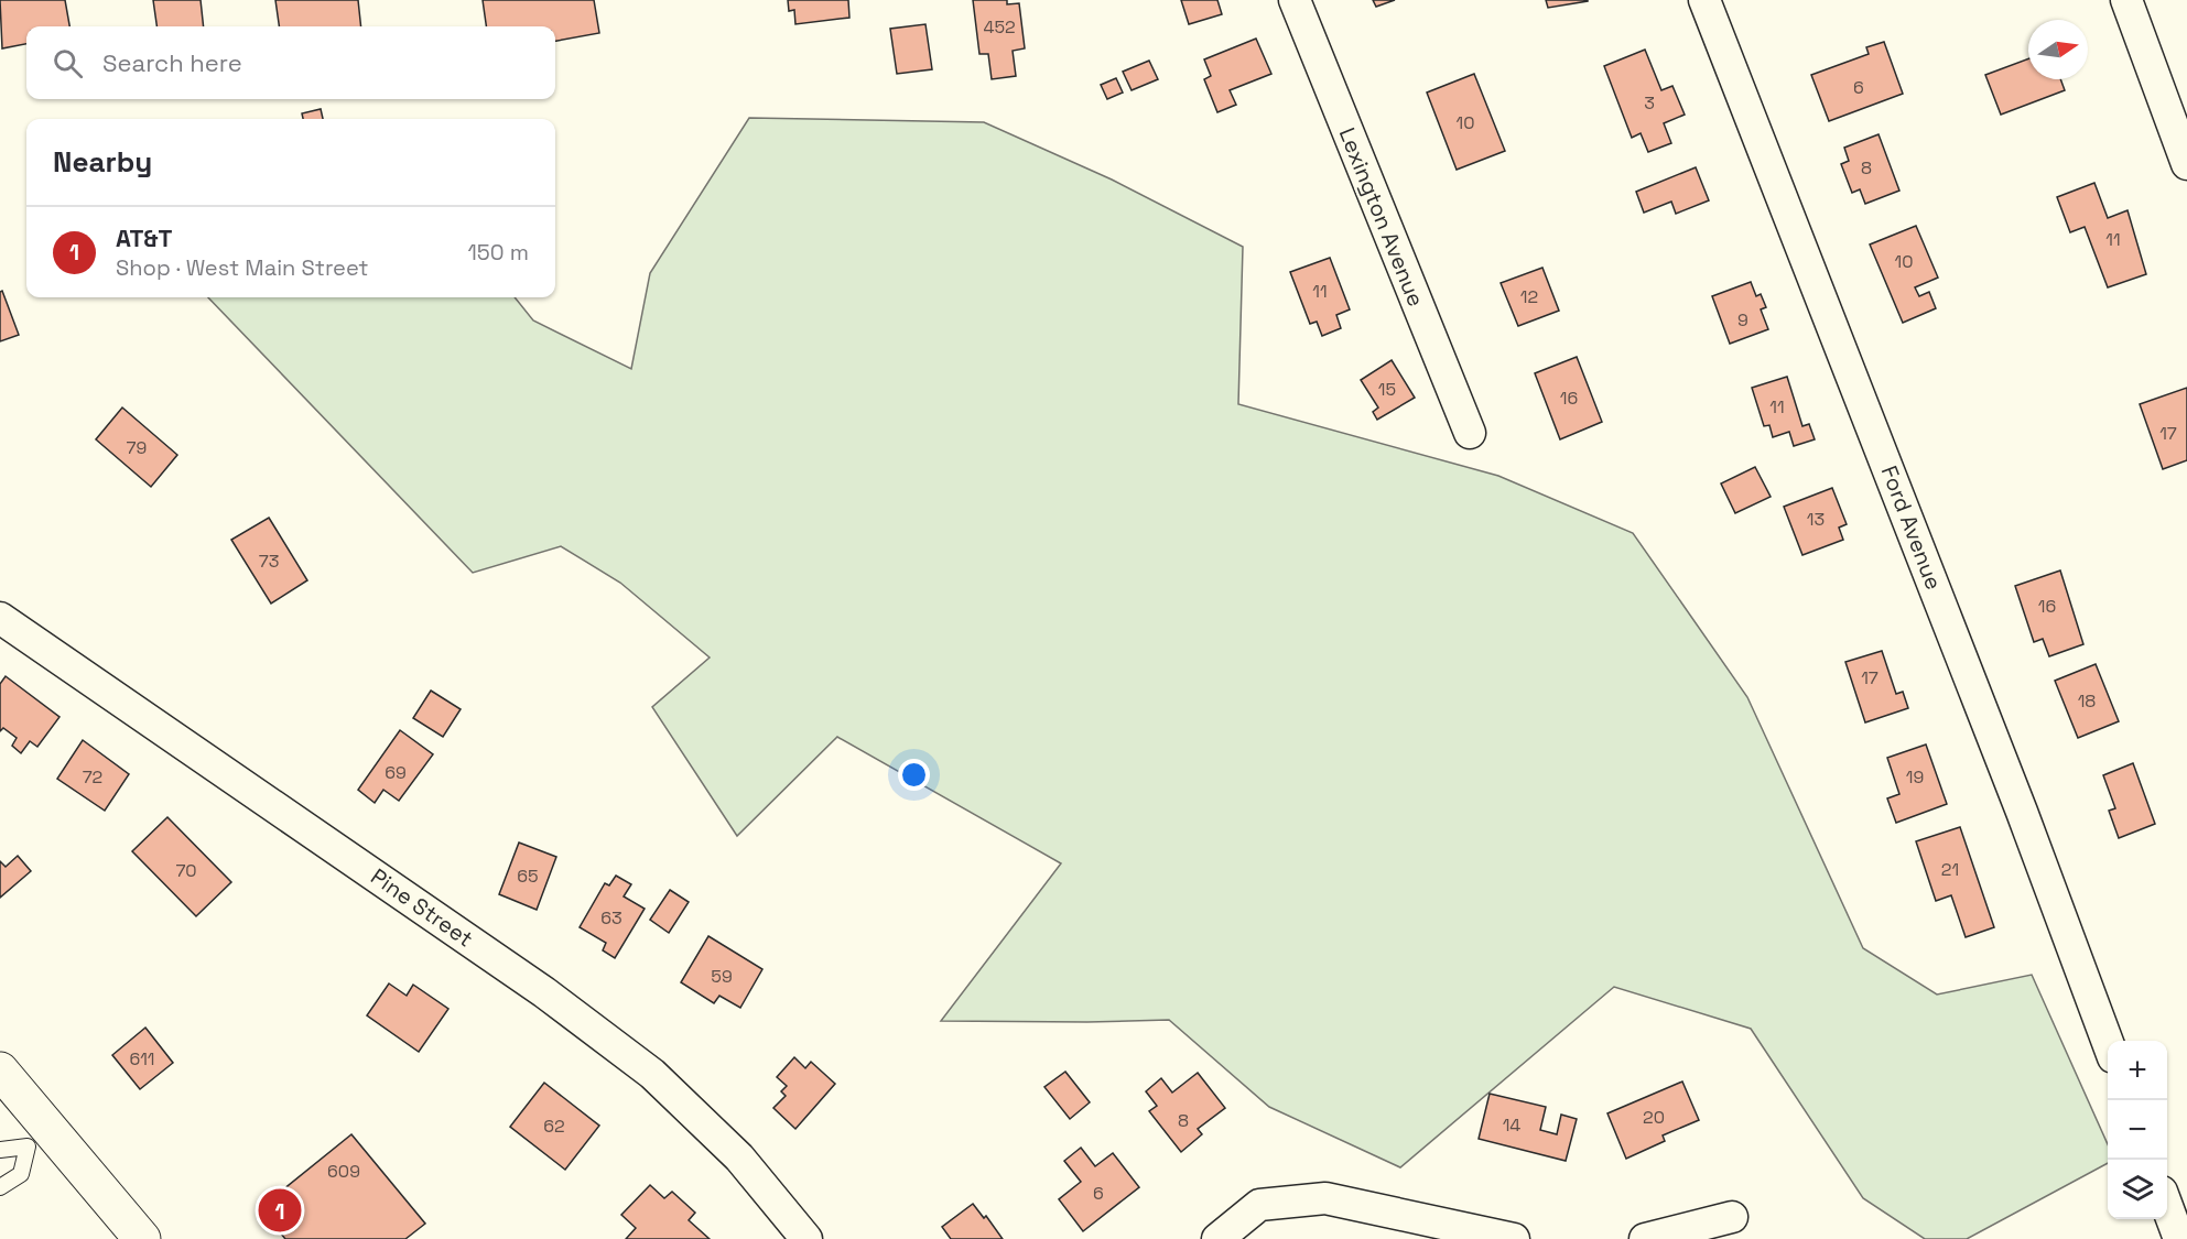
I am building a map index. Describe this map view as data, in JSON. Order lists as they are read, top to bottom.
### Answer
{
  "streets": {
    "street": ["Lexington Avenue", "Ford Avenue", "Pine Street"]
  },
  "house_numbers": [
    "452",
    "6",
    "3",
    "10",
    "8",
    "11",
    "10",
    "11",
    "12",
    "9",
    "15",
    "16",
    "11",
    "17",
    "79",
    "13",
    "73",
    "16",
    "17",
    "18",
    "69",
    "72",
    "19",
    "21",
    "70",
    "65",
    "63",
    "59",
    "611",
    "20",
    "8",
    "14",
    "62",
    "609",
    "6"
  ],
  "north": "right",
  "page": {
    "search": "Search here",
    "heading": "Nearby",
    "list": [
      {
        "mark": "1",
        "name": "AT&T",
        "note": "Shop · West Main Street",
        "value": "150 m"
      }
    ],
    "map_buttons": ["+", "−"],
    "pins": "1"
  }
}
